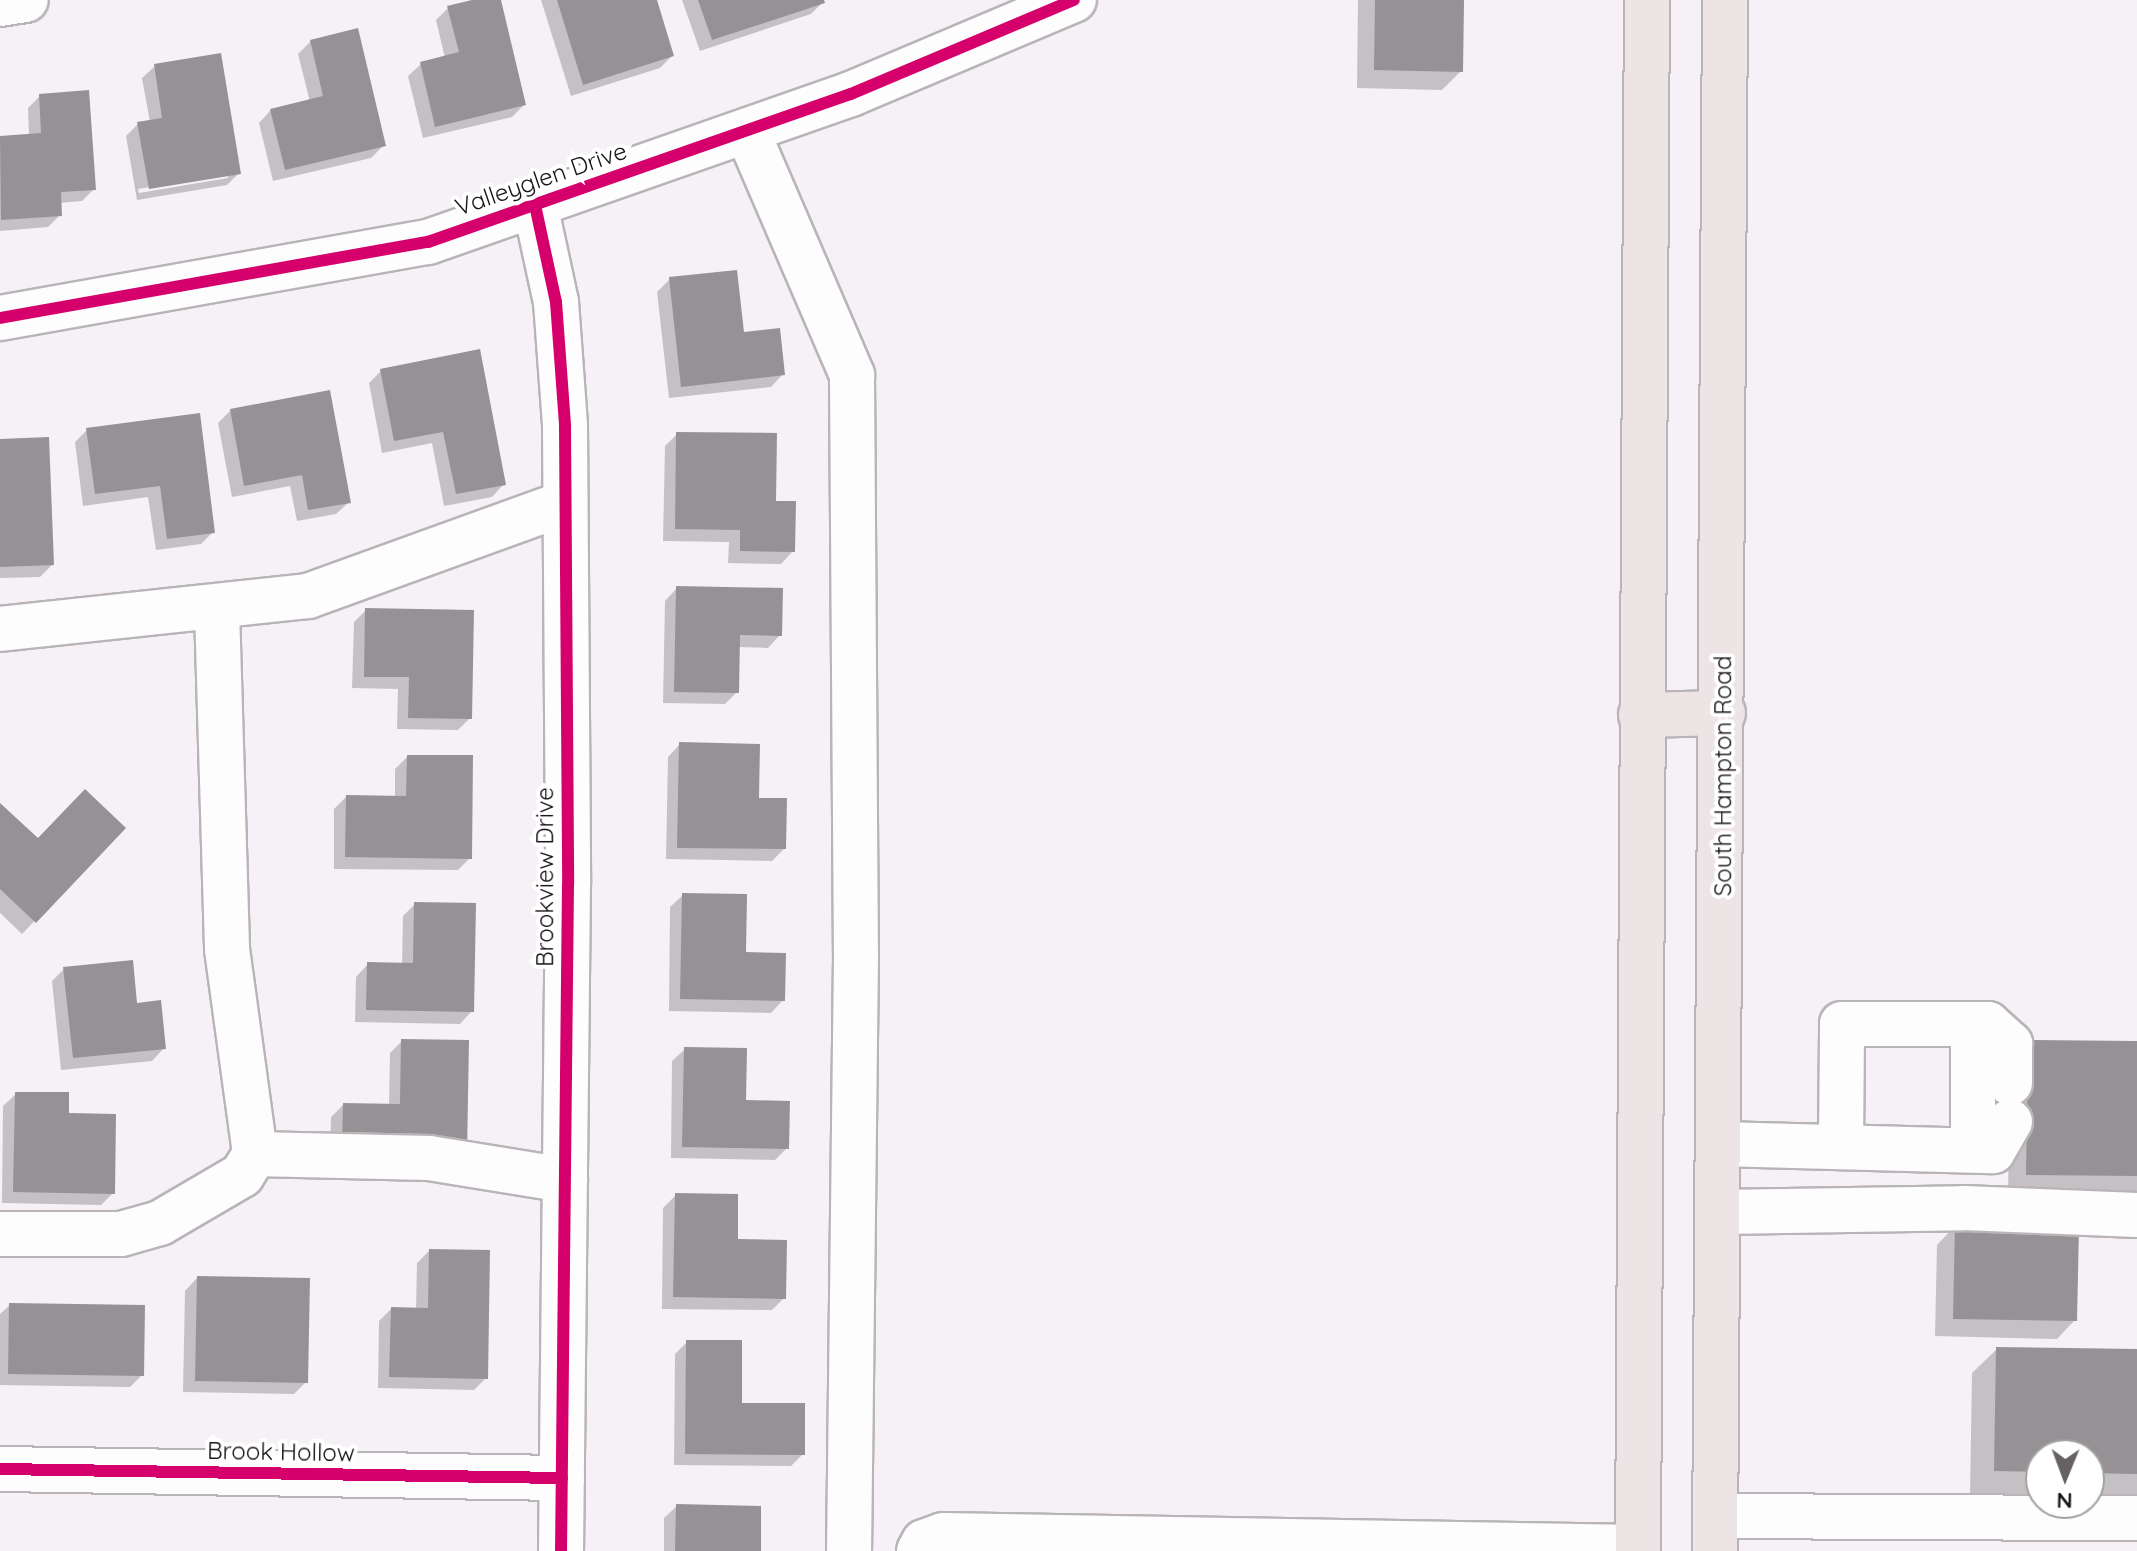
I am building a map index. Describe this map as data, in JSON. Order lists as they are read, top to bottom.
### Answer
{
  "streets": {
    "main road": ["South Hampton Road"],
    "street": ["Valleyglen Drive", "Brookview Drive", "Brook Hollow"]
  },
  "crossings": [
    ["Valleyglen Drive", "Brookview Drive"],
    ["Brookview Drive", "Brook Hollow"]
  ],
  "north": "bottom"
}
